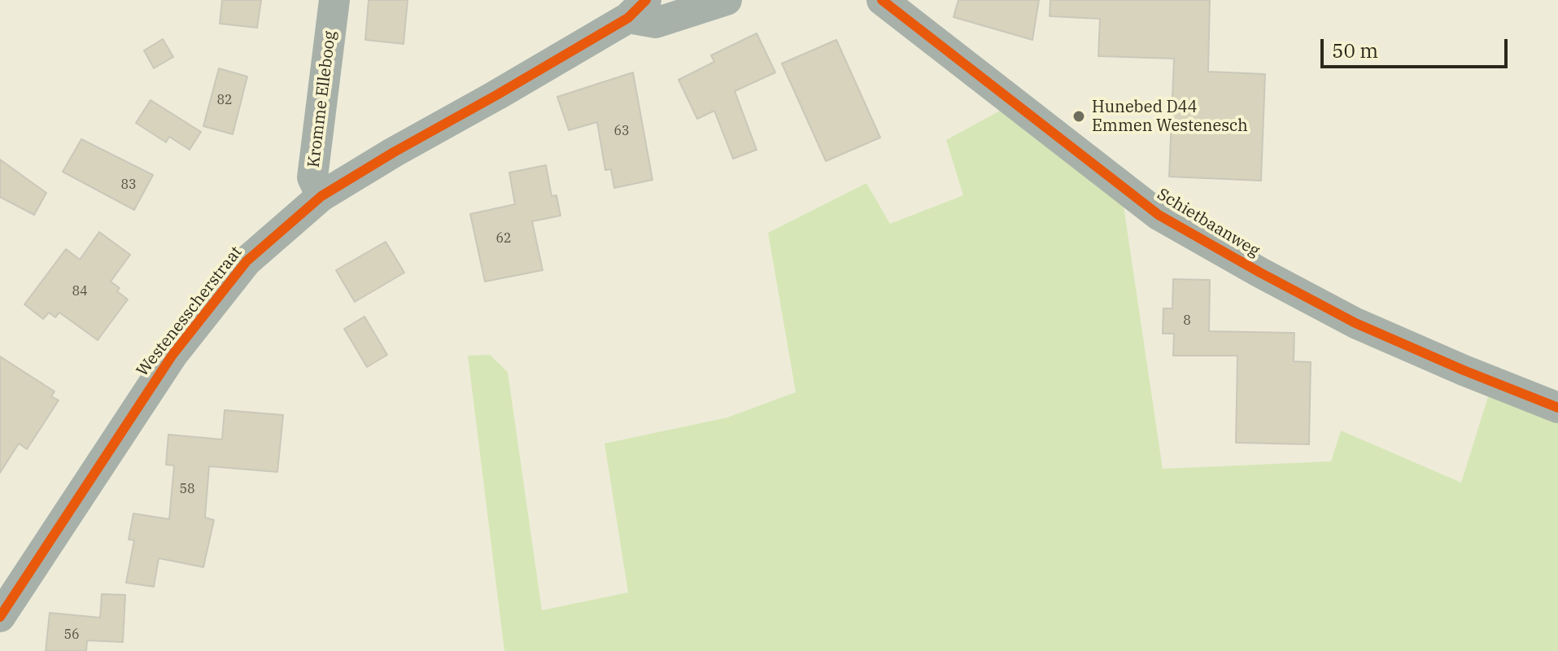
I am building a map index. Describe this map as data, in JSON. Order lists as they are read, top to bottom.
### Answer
{
  "streets": {
    "street": ["Kromme Elleboog", "Schietbaanweg", "Westenesscherstraat"]
  },
  "crossings": [
    ["Kromme Elleboog", "Westenesscherstraat"]
  ],
  "places": ["Hunebed D44 Emmen Westenesch"],
  "house_numbers": [
    "82",
    "63",
    "83",
    "62",
    "84",
    "8",
    "58",
    "56"
  ],
  "scale_bar": "50 m"
}
